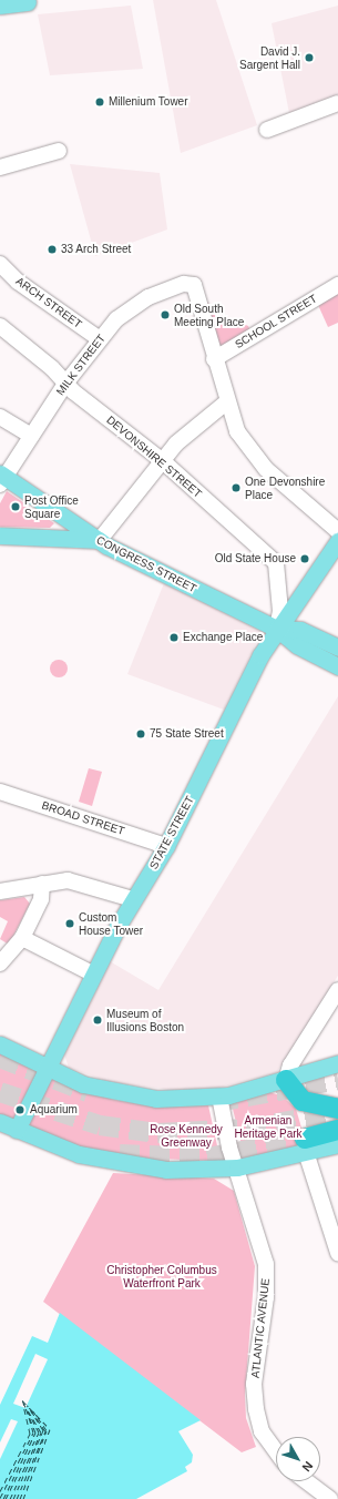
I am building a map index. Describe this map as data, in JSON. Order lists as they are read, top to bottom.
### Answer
{
  "streets": {
    "main road": [
      "ARCH STREET",
      "SCHOOL STREET",
      "MILK STREET",
      "DEVONSHIRE STREET",
      "CONGRESS STREET",
      "BROAD STREET",
      "STATE STREET",
      "ATLANTIC AVENUE"
    ]
  },
  "crossings": [
    ["ARCH STREET", "MILK STREET"],
    ["SCHOOL STREET", "MILK STREET"],
    ["MILK STREET", "DEVONSHIRE STREET"],
    ["MILK STREET", "CONGRESS STREET"],
    ["DEVONSHIRE STREET", "CONGRESS STREET"],
    ["DEVONSHIRE STREET", "STATE STREET"],
    ["CONGRESS STREET", "STATE STREET"],
    ["BROAD STREET", "STATE STREET"]
  ],
  "parks": ["Armenian Heritage Park", "Rose Kennedy Greenway", "Christopher Columbus Waterfront Park"],
  "places": [
    "David J. Sargent Hall",
    "Millenium Tower",
    "33 Arch Street",
    "Old South Meeting Place",
    "One Devonshire Place",
    "Post Office Square",
    "Old State House",
    "Exchange Place",
    "75 State Street",
    "Custom House Tower",
    "Museum of Illusions Boston",
    "Aquarium"
  ],
  "north": "bottom right"
}
